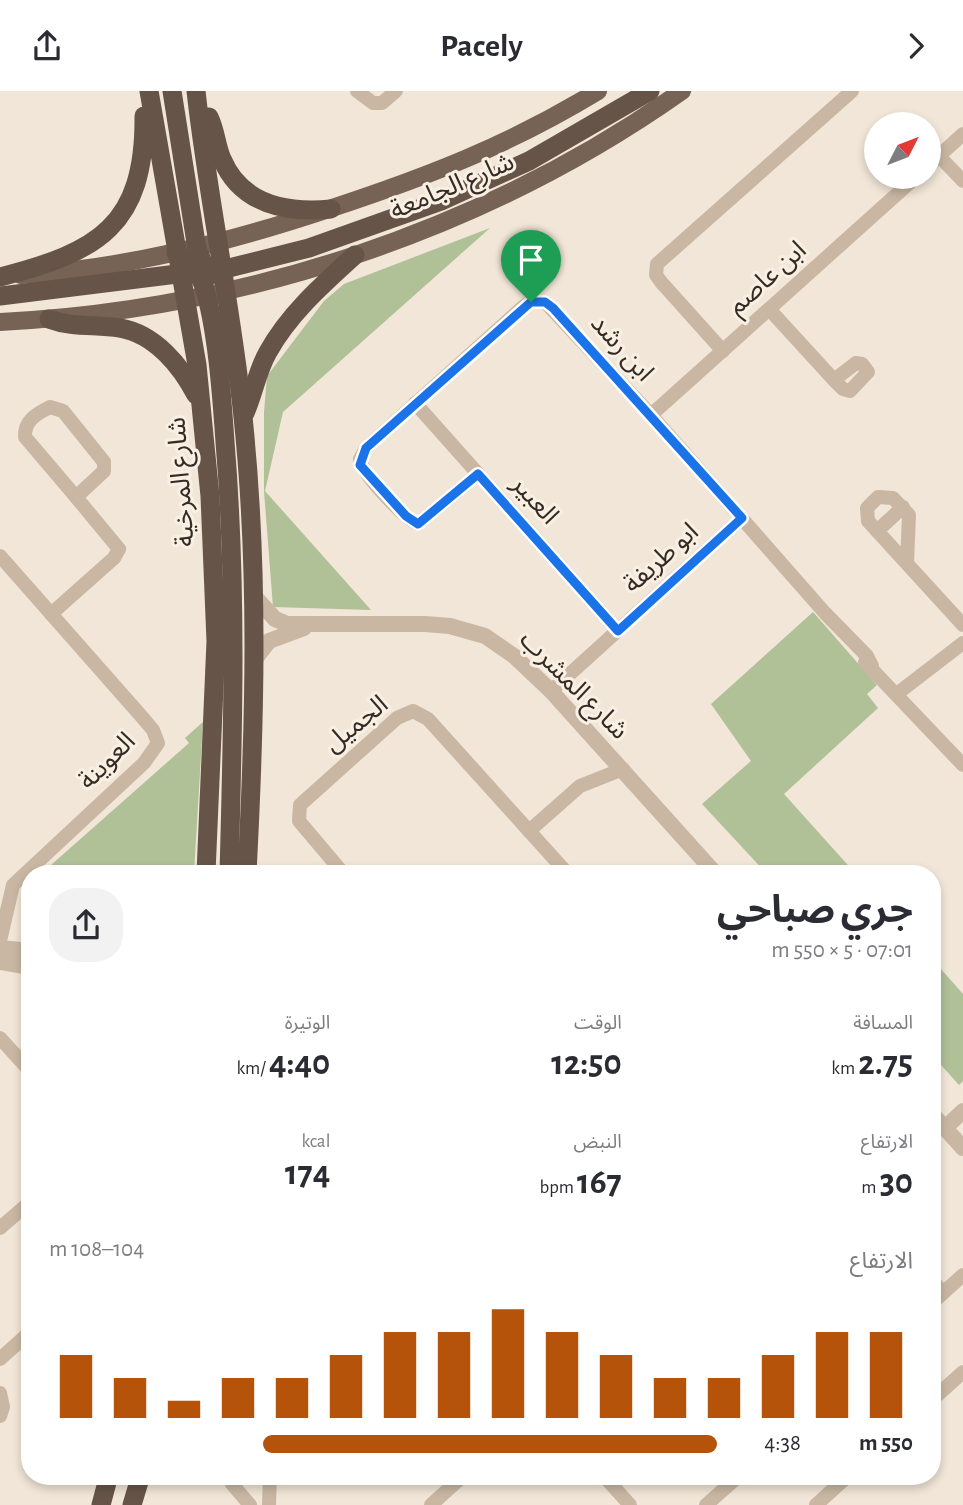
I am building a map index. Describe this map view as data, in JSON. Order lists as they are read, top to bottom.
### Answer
{
  "streets": {
    "highway": ["شارع المرخية"],
    "main road": ["شارع الجامعة"],
    "street": [
      "ابن عاصم",
      "ابن رشد",
      "العبير",
      "ابو طريفة",
      "شارع المشرب",
      "الجميل",
      "العوينة"
    ]
  },
  "crossings": [
    ["شارع الجامعة", "شارع المرخية"],
    ["ابن عاصم", "ابن رشد"],
    ["ابن رشد", "العبير"],
    ["ابن رشد", "ابو طريفة"],
    ["شارع المرخية", "شارع المشرب"],
    ["العبير", "ابو طريفة"],
    ["ابو طريفة", "شارع المشرب"]
  ],
  "north": "top right",
  "page": {
    "header": "Pacely",
    "heading": ["جري صباحي", "07:01 · 5 × 550 m"],
    "stats": [
      ["المسافة", "2.75 km"],
      ["الوقت", "12:50"],
      ["الوتيرة", "4:40 /km"],
      ["الارتفاع", "30 m"],
      ["النبض", "167 bpm"],
      ["kcal", "174"]
    ],
    "chart": ["الارتفاع", "104–108 m"],
    "list": [
      {
        "name": "550 m",
        "note": "4:38"
      }
    ]
  }
}
